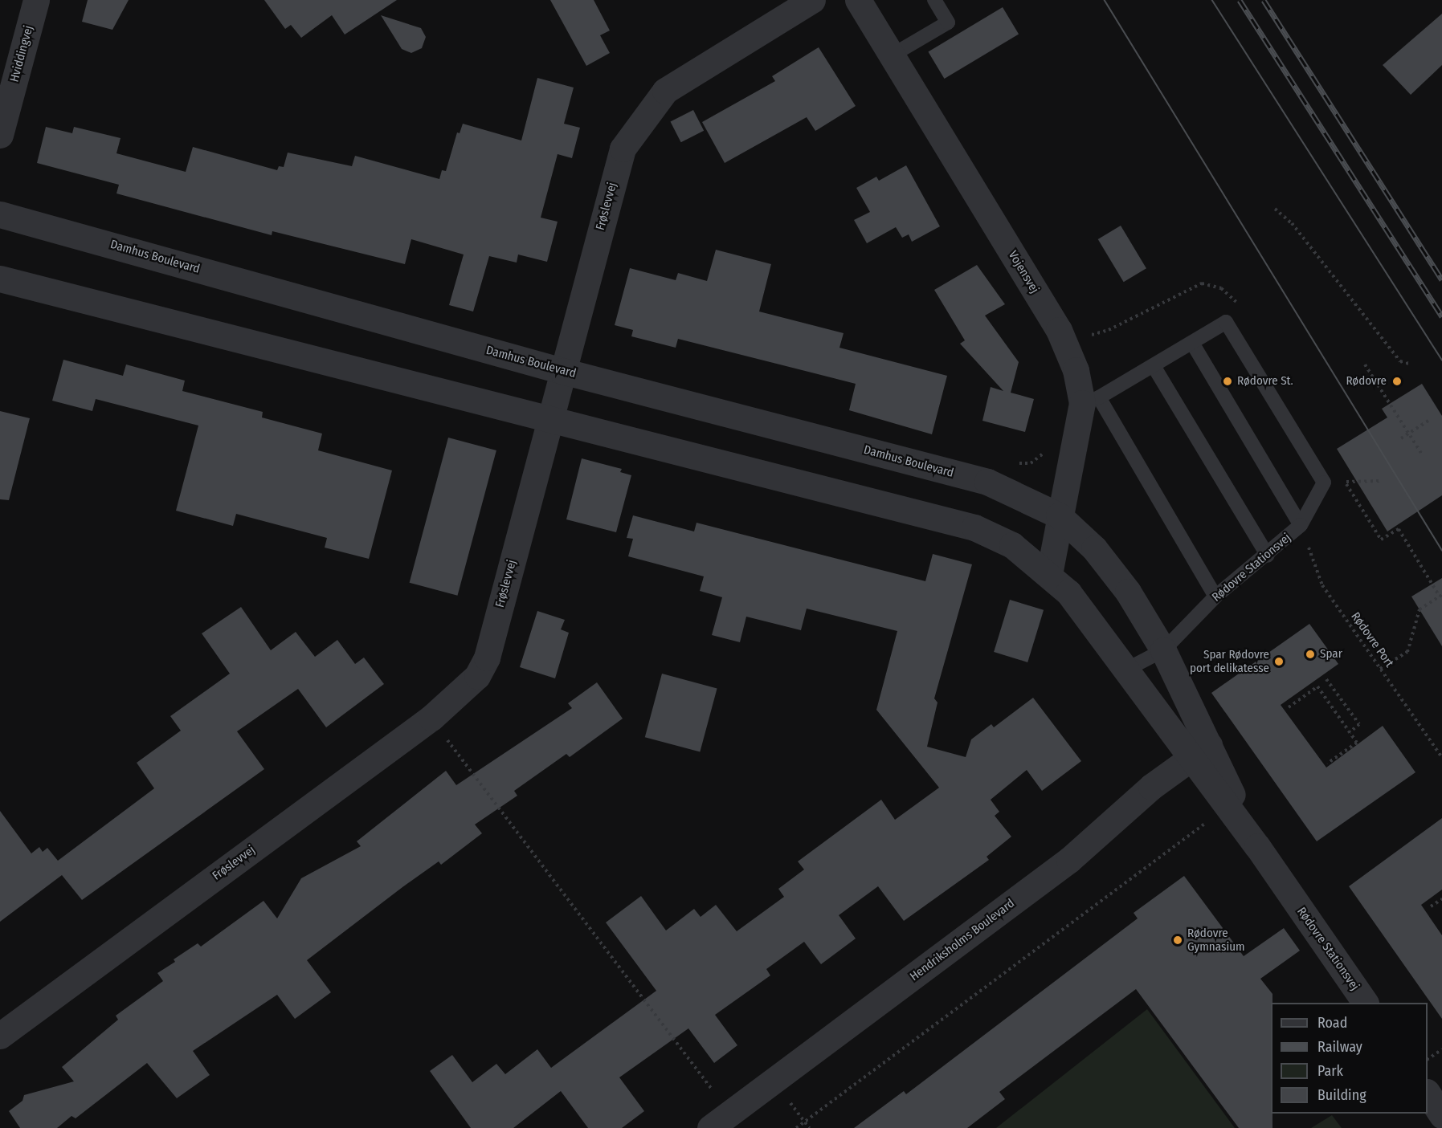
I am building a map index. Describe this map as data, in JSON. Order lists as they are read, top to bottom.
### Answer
{
  "streets": {
    "street": [
      "Hviddingvej",
      "Frøslevvej",
      "Damhus Boulevard",
      "Vojensvej",
      "Rødovre Stationsvej",
      "Hendriksholms Boulevard"
    ],
    "path": ["Rødovre Port"]
  },
  "crossings": [
    ["Frøslevvej", "Damhus Boulevard"],
    ["Damhus Boulevard", "Vojensvej"],
    ["Damhus Boulevard", "Rødovre Stationsvej"],
    ["Vojensvej", "Rødovre Stationsvej"],
    ["Rødovre Stationsvej", "Rødovre Port"],
    ["Rødovre Stationsvej", "Hendriksholms Boulevard"]
  ],
  "places": [
    "Rødovre St.",
    "Rødovre",
    "Spar",
    "Spar Rødovre port delikatesse",
    "Rødovre Gymnasium"
  ],
  "legend": [
    "Road",
    "Railway",
    "Park",
    "Building"
  ]
}
